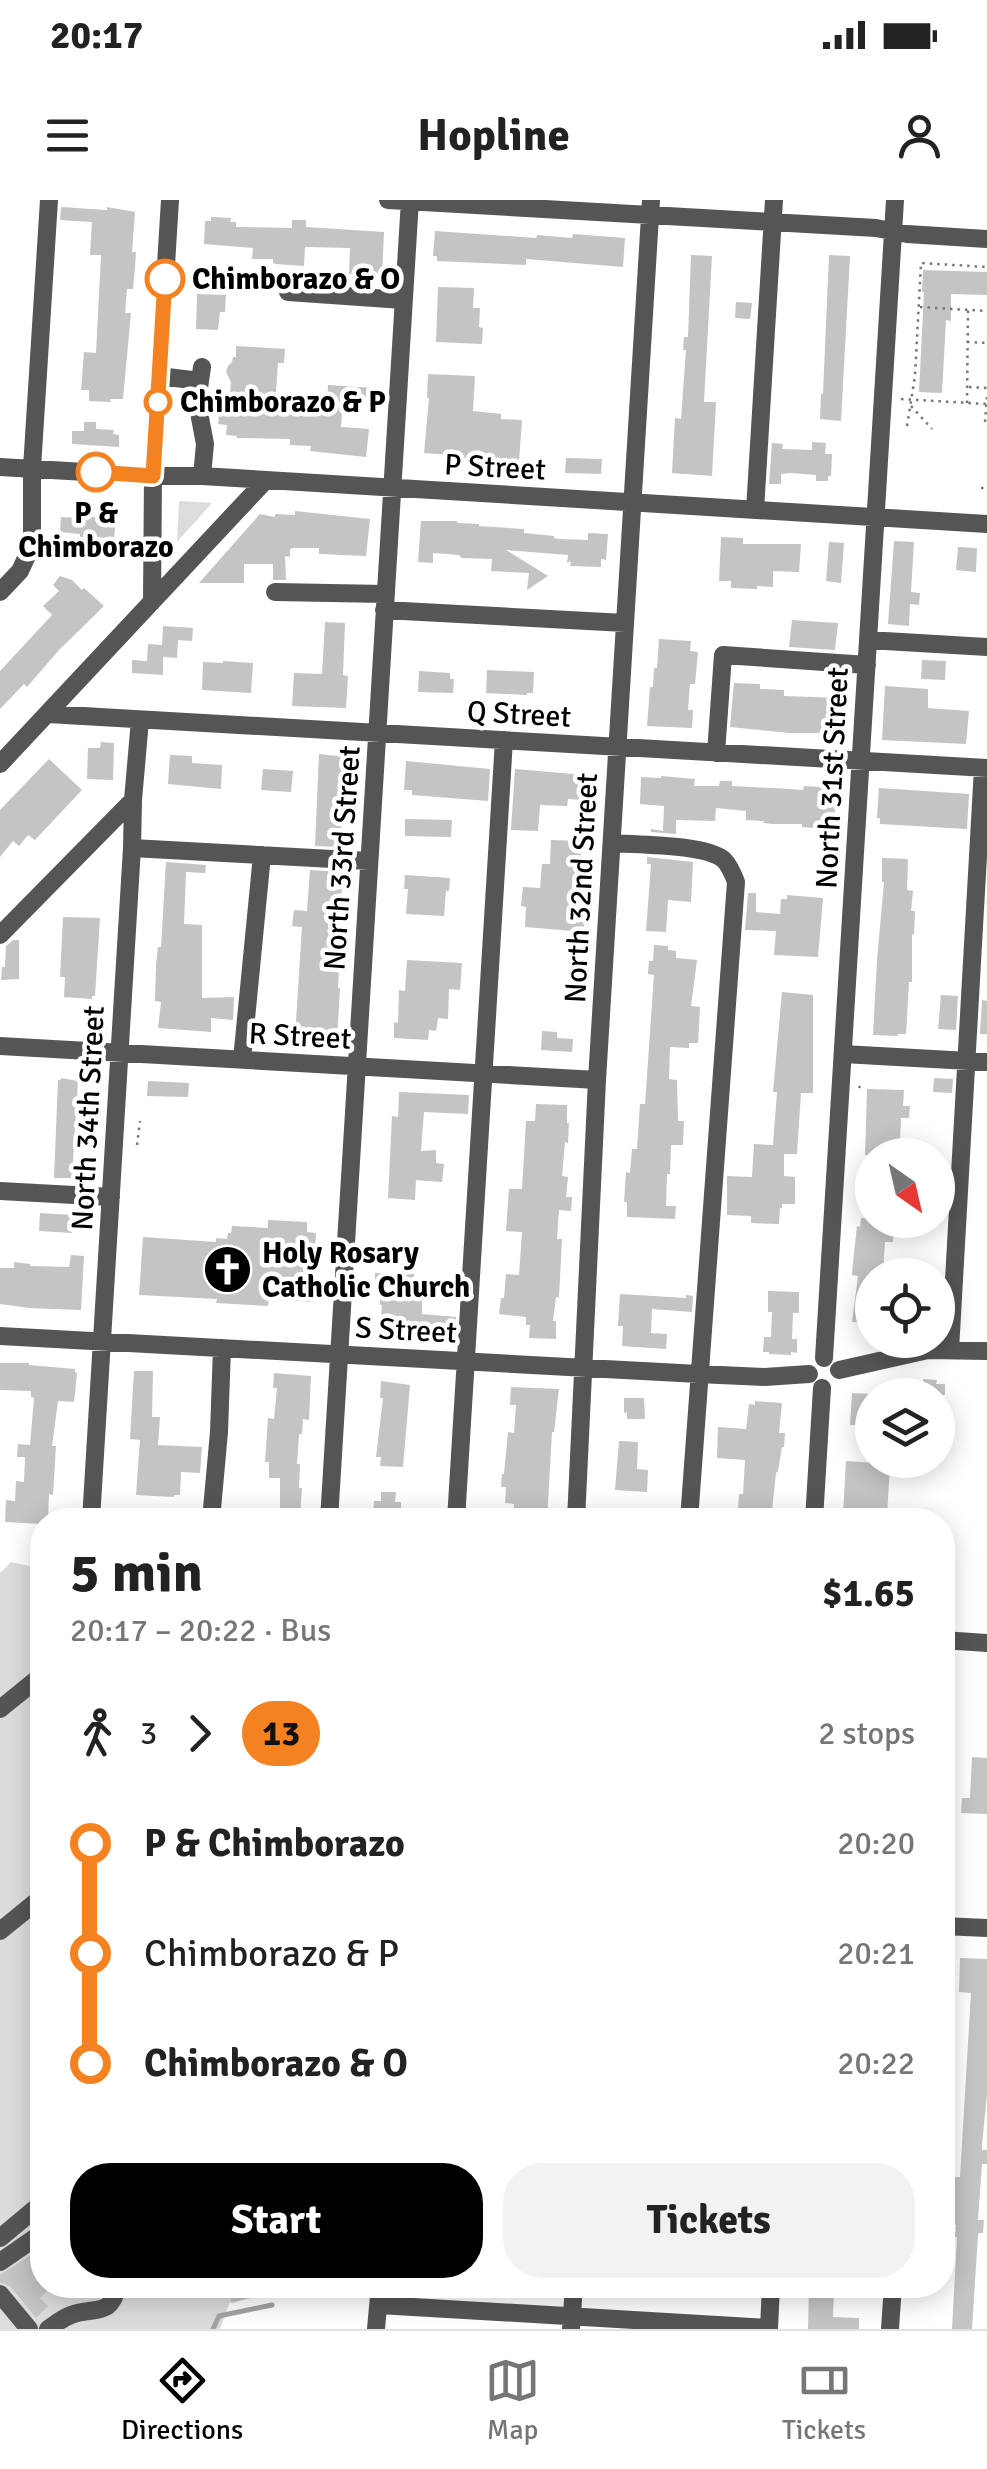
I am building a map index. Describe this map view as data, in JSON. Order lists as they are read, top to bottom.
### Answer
{
  "streets": {
    "street": [
      "P Street",
      "Q Street",
      "North 31st Street",
      "North 33rd Street",
      "North 32nd Street",
      "R Street",
      "North 34th Street",
      "S Street"
    ]
  },
  "crossings": [
    ["P Street", "North 31st Street"],
    ["P Street", "North 33rd Street"],
    ["P Street", "North 32nd Street"],
    ["Q Street", "North 31st Street"],
    ["Q Street", "North 33rd Street"],
    ["Q Street", "North 32nd Street"],
    ["Q Street", "North 34th Street"],
    ["North 33rd Street", "R Street"],
    ["North 33rd Street", "S Street"],
    ["North 32nd Street", "R Street"],
    ["North 32nd Street", "S Street"],
    ["R Street", "North 34th Street"],
    ["North 34th Street", "S Street"]
  ],
  "places": {
    "other": ["Chimborazo & O", "Chimborazo & P", "P & Chimborazo"],
    "church": ["Holy Rosary Catholic Church"]
  },
  "lines": ["bus line 13"],
  "north": "bottom right",
  "page": {
    "status": "20:17",
    "header": "Hopline",
    "heading": ["5 min", "20:17 – 20:22 · Bus", "$1.65"],
    "legs": ["3", "13", "2 stops"],
    "list": [
      {
        "name": "P & Chimborazo",
        "value": "20:20"
      },
      {
        "name": "Chimborazo & P",
        "value": "20:21"
      },
      {
        "name": "Chimborazo & O",
        "value": "20:22"
      }
    ],
    "buttons": ["Start", "Tickets"],
    "tabs": ["Directions", "Map", "Tickets"]
  }
}
